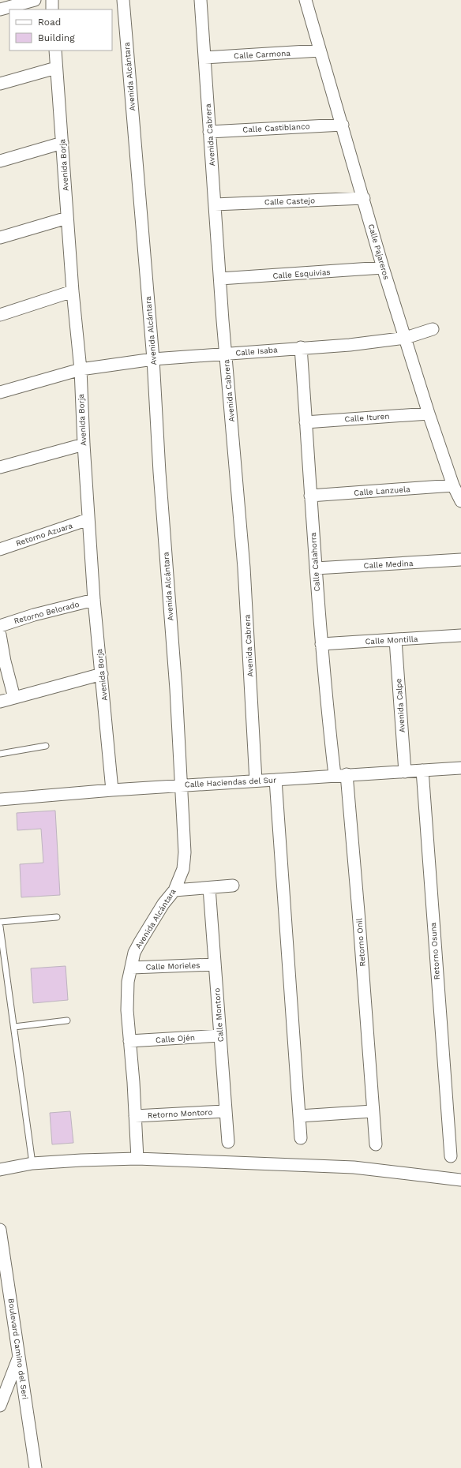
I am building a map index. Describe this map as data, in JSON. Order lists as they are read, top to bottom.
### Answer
{
  "streets": {
    "street": [
      "Calle Carmona",
      "Avenida Alcántara",
      "Calle Castiblanco",
      "Avenida Cabrera",
      "Avenida Borja",
      "Calle Castejo",
      "Calle Pajareros",
      "Calle Esquivias",
      "Calle Isaba",
      "Calle Ituren",
      "Calle Lanzuela",
      "Retorno Azuara",
      "Calle Calahorra",
      "Calle Medina",
      "Retorno Belorado",
      "Calle Montilla",
      "Avenida Calpe",
      "Calle Haciendas del Sur",
      "Retorno Onil",
      "Retorno Osuna",
      "Calle Morieles",
      "Calle Montoro",
      "Calle Ojén",
      "Retorno Montoro",
      "Boulevard Camino del Seri"
    ]
  },
  "crossings": [
    ["Calle Carmona", "Avenida Cabrera"],
    ["Calle Carmona", "Calle Pajareros"],
    ["Avenida Alcántara", "Calle Isaba"],
    ["Avenida Alcántara", "Calle Haciendas del Sur"],
    ["Avenida Alcántara", "Calle Morieles"],
    ["Avenida Alcántara", "Calle Ojén"],
    ["Avenida Alcántara", "Retorno Montoro"],
    ["Calle Castiblanco", "Avenida Cabrera"],
    ["Calle Castiblanco", "Calle Pajareros"],
    ["Avenida Cabrera", "Calle Castejo"],
    ["Avenida Cabrera", "Calle Esquivias"],
    ["Avenida Cabrera", "Calle Isaba"],
    ["Avenida Cabrera", "Calle Haciendas del Sur"],
    ["Avenida Borja", "Calle Isaba"],
    ["Avenida Borja", "Retorno Azuara"],
    ["Avenida Borja", "Retorno Belorado"],
    ["Avenida Borja", "Calle Haciendas del Sur"],
    ["Calle Castejo", "Calle Pajareros"],
    ["Calle Pajareros", "Calle Esquivias"],
    ["Calle Pajareros", "Calle Isaba"],
    ["Calle Pajareros", "Calle Ituren"],
    ["Calle Pajareros", "Calle Lanzuela"],
    ["Calle Isaba", "Calle Calahorra"],
    ["Calle Ituren", "Calle Calahorra"],
    ["Calle Lanzuela", "Calle Calahorra"],
    ["Calle Calahorra", "Calle Medina"],
    ["Calle Calahorra", "Calle Montilla"],
    ["Calle Calahorra", "Calle Haciendas del Sur"],
    ["Calle Montilla", "Avenida Calpe"],
    ["Avenida Calpe", "Calle Haciendas del Sur"],
    ["Calle Haciendas del Sur", "Retorno Onil"],
    ["Calle Haciendas del Sur", "Retorno Osuna"],
    ["Calle Morieles", "Calle Montoro"],
    ["Calle Montoro", "Calle Ojén"],
    ["Calle Montoro", "Retorno Montoro"]
  ],
  "legend": ["Road", "Building"]
}
